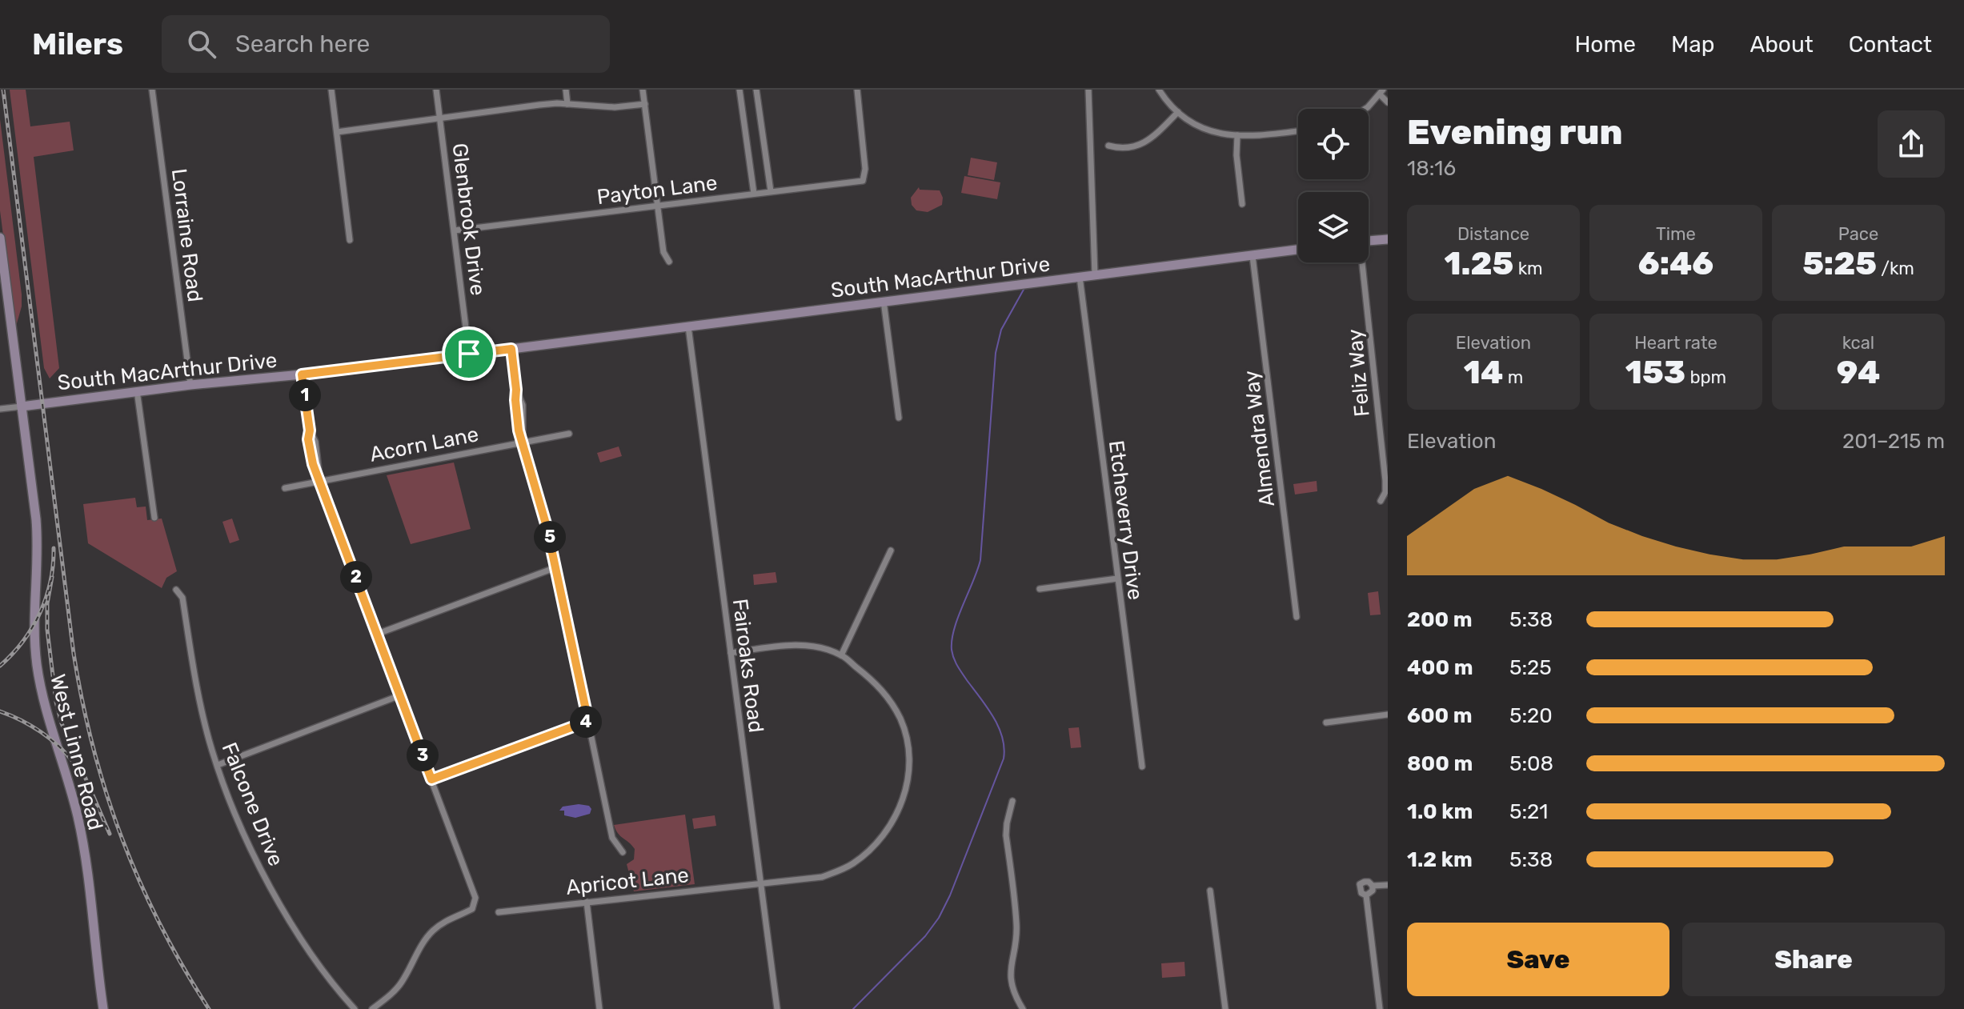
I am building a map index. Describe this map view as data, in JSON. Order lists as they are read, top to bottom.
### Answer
{
  "streets": {
    "street": [
      "Payton Lane",
      "Glenbrook Drive",
      "Lorraine Road",
      "South MacArthur Drive",
      "Feliz Way",
      "Almendra Way",
      "Acorn Lane",
      "Etcheverry Drive",
      "Fairoaks Road",
      "West Linne Road",
      "Falcone Drive",
      "Apricot Lane"
    ]
  },
  "crossings": [
    ["Payton Lane", "Glenbrook Drive"],
    ["Glenbrook Drive", "South MacArthur Drive"],
    ["Lorraine Road", "South MacArthur Drive"],
    ["South MacArthur Drive", "Almendra Way"],
    ["South MacArthur Drive", "Etcheverry Drive"],
    ["South MacArthur Drive", "Fairoaks Road"],
    ["South MacArthur Drive", "West Linne Road"],
    ["Fairoaks Road", "Apricot Lane"]
  ],
  "page": {
    "header": "Milers",
    "search": "Search here",
    "nav": [
      "Home",
      "Map",
      "About",
      "Contact"
    ],
    "heading": ["Evening run", "18:16"],
    "stats": [
      ["Distance", "1.25 km"],
      ["Time", "6:46"],
      ["Pace", "5:25 /km"],
      ["Elevation", "14 m"],
      ["Heart rate", "153 bpm"],
      ["kcal", "94"]
    ],
    "pins": [
      "1",
      "5",
      "2",
      "4",
      "3"
    ],
    "chart": ["Elevation", "201–215 m"],
    "list": [
      {
        "name": "200 m",
        "note": "5:38"
      },
      {
        "name": "400 m",
        "note": "5:25"
      },
      {
        "name": "600 m",
        "note": "5:20"
      },
      {
        "name": "800 m",
        "note": "5:08"
      },
      {
        "name": "1.0 km",
        "note": "5:21"
      },
      {
        "name": "1.2 km",
        "note": "5:38"
      }
    ],
    "buttons": ["Save", "Share"]
  }
}
